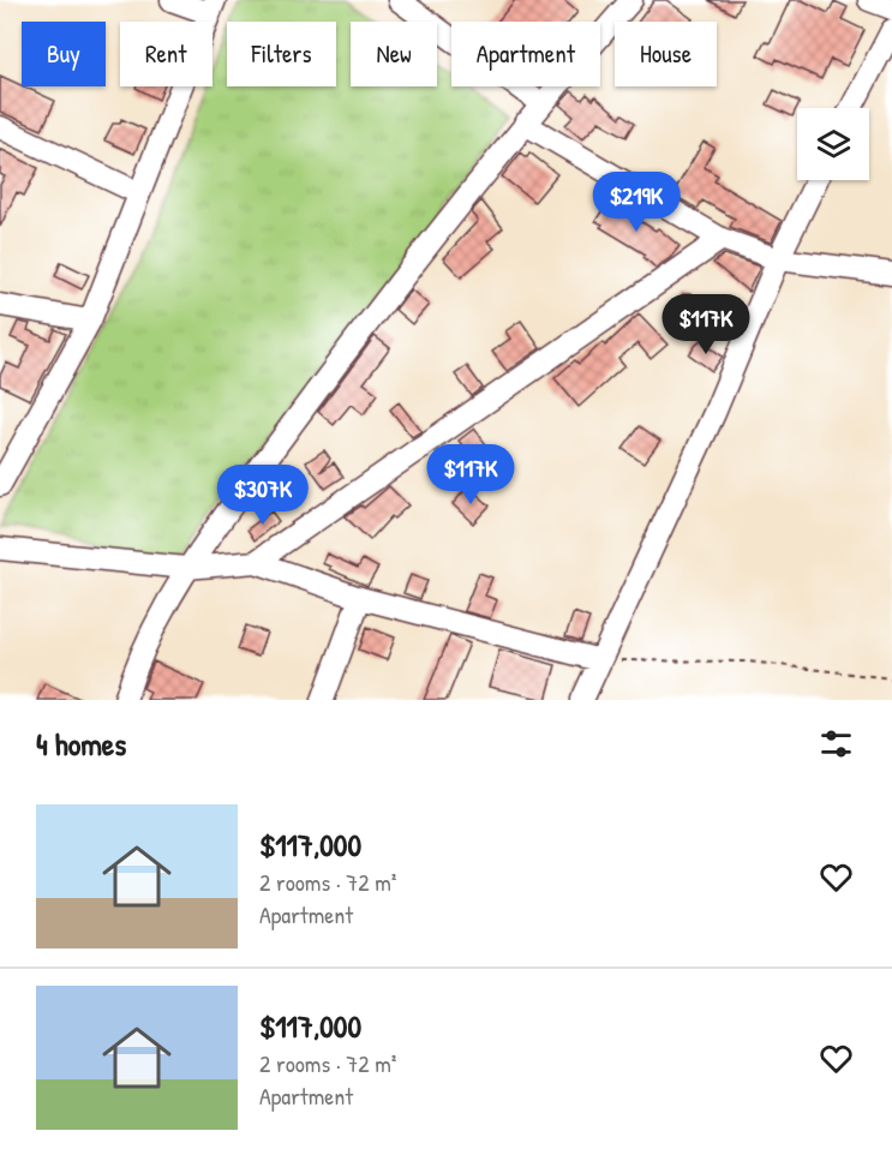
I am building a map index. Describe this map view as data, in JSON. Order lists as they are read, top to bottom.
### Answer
{
  "page": {
    "chip": [
      "Buy",
      "Rent",
      "Filters",
      "New",
      "Apartment",
      "House"
    ],
    "price": [
      "$219K",
      "$117K",
      "$117K",
      "$307K"
    ],
    "heading": "4 homes",
    "list": [
      {
        "name": "$117,000",
        "note": "2 rooms · 72 m² · Apartment"
      },
      {
        "name": "$117,000",
        "note": "2 rooms · 72 m² · Apartment"
      }
    ]
  }
}
